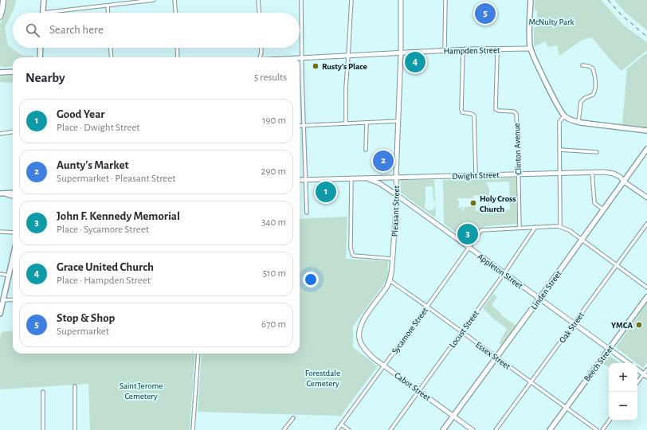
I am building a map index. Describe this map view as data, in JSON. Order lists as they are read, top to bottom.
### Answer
{
  "streets": {
    "main road": [
      "Hampden Street",
      "Dwight Street",
      "Pleasant Street",
      "Appleton Street",
      "Linden Street",
      "Beech Street",
      "Cabot Street"
    ],
    "street": [
      "Clinton Avenue",
      "Oak Street",
      "Locust Street",
      "Sycamore Street",
      "Essex Street"
    ]
  },
  "crossings": [
    ["Hampden Street", "Clinton Avenue"],
    ["Hampden Street", "Pleasant Street"],
    ["Clinton Avenue", "Dwight Street"],
    ["Clinton Avenue", "Sycamore Street"],
    ["Dwight Street", "Pleasant Street"],
    ["Dwight Street", "Appleton Street"],
    ["Dwight Street", "Linden Street"],
    ["Pleasant Street", "Appleton Street"],
    ["Pleasant Street", "Essex Street"],
    ["Pleasant Street", "Cabot Street"],
    ["Appleton Street", "Linden Street"],
    ["Appleton Street", "Oak Street"],
    ["Appleton Street", "Locust Street"],
    ["Appleton Street", "Sycamore Street"],
    ["Appleton Street", "Beech Street"],
    ["Linden Street", "Essex Street"],
    ["Linden Street", "Cabot Street"],
    ["Oak Street", "Essex Street"],
    ["Locust Street", "Essex Street"],
    ["Locust Street", "Cabot Street"],
    ["Sycamore Street", "Essex Street"],
    ["Sycamore Street", "Cabot Street"],
    ["Essex Street", "Beech Street"]
  ],
  "parks": ["McNulty Park", "Forestdale Cemetery", "Saint Jerome Cemetery"],
  "places": ["Rusty's Place", "Holy Cross Church", "YMCA"],
  "page": {
    "pins": [
      "5",
      "4",
      "2",
      "1",
      "3"
    ],
    "search": "Search here",
    "heading": ["Nearby", "5 results"],
    "list": [
      {
        "mark": "1",
        "name": "Good Year",
        "note": "Place · Dwight Street",
        "value": "190 m"
      },
      {
        "mark": "2",
        "name": "Aunty's Market",
        "note": "Supermarket · Pleasant Street",
        "value": "290 m"
      },
      {
        "mark": "3",
        "name": "John F. Kennedy Memorial",
        "note": "Place · Sycamore Street",
        "value": "340 m"
      },
      {
        "mark": "4",
        "name": "Grace United Church",
        "note": "Place · Hampden Street",
        "value": "510 m"
      },
      {
        "mark": "5",
        "name": "Stop & Shop",
        "note": "Supermarket",
        "value": "670 m"
      }
    ],
    "map_buttons": ["+", "−"]
  }
}
